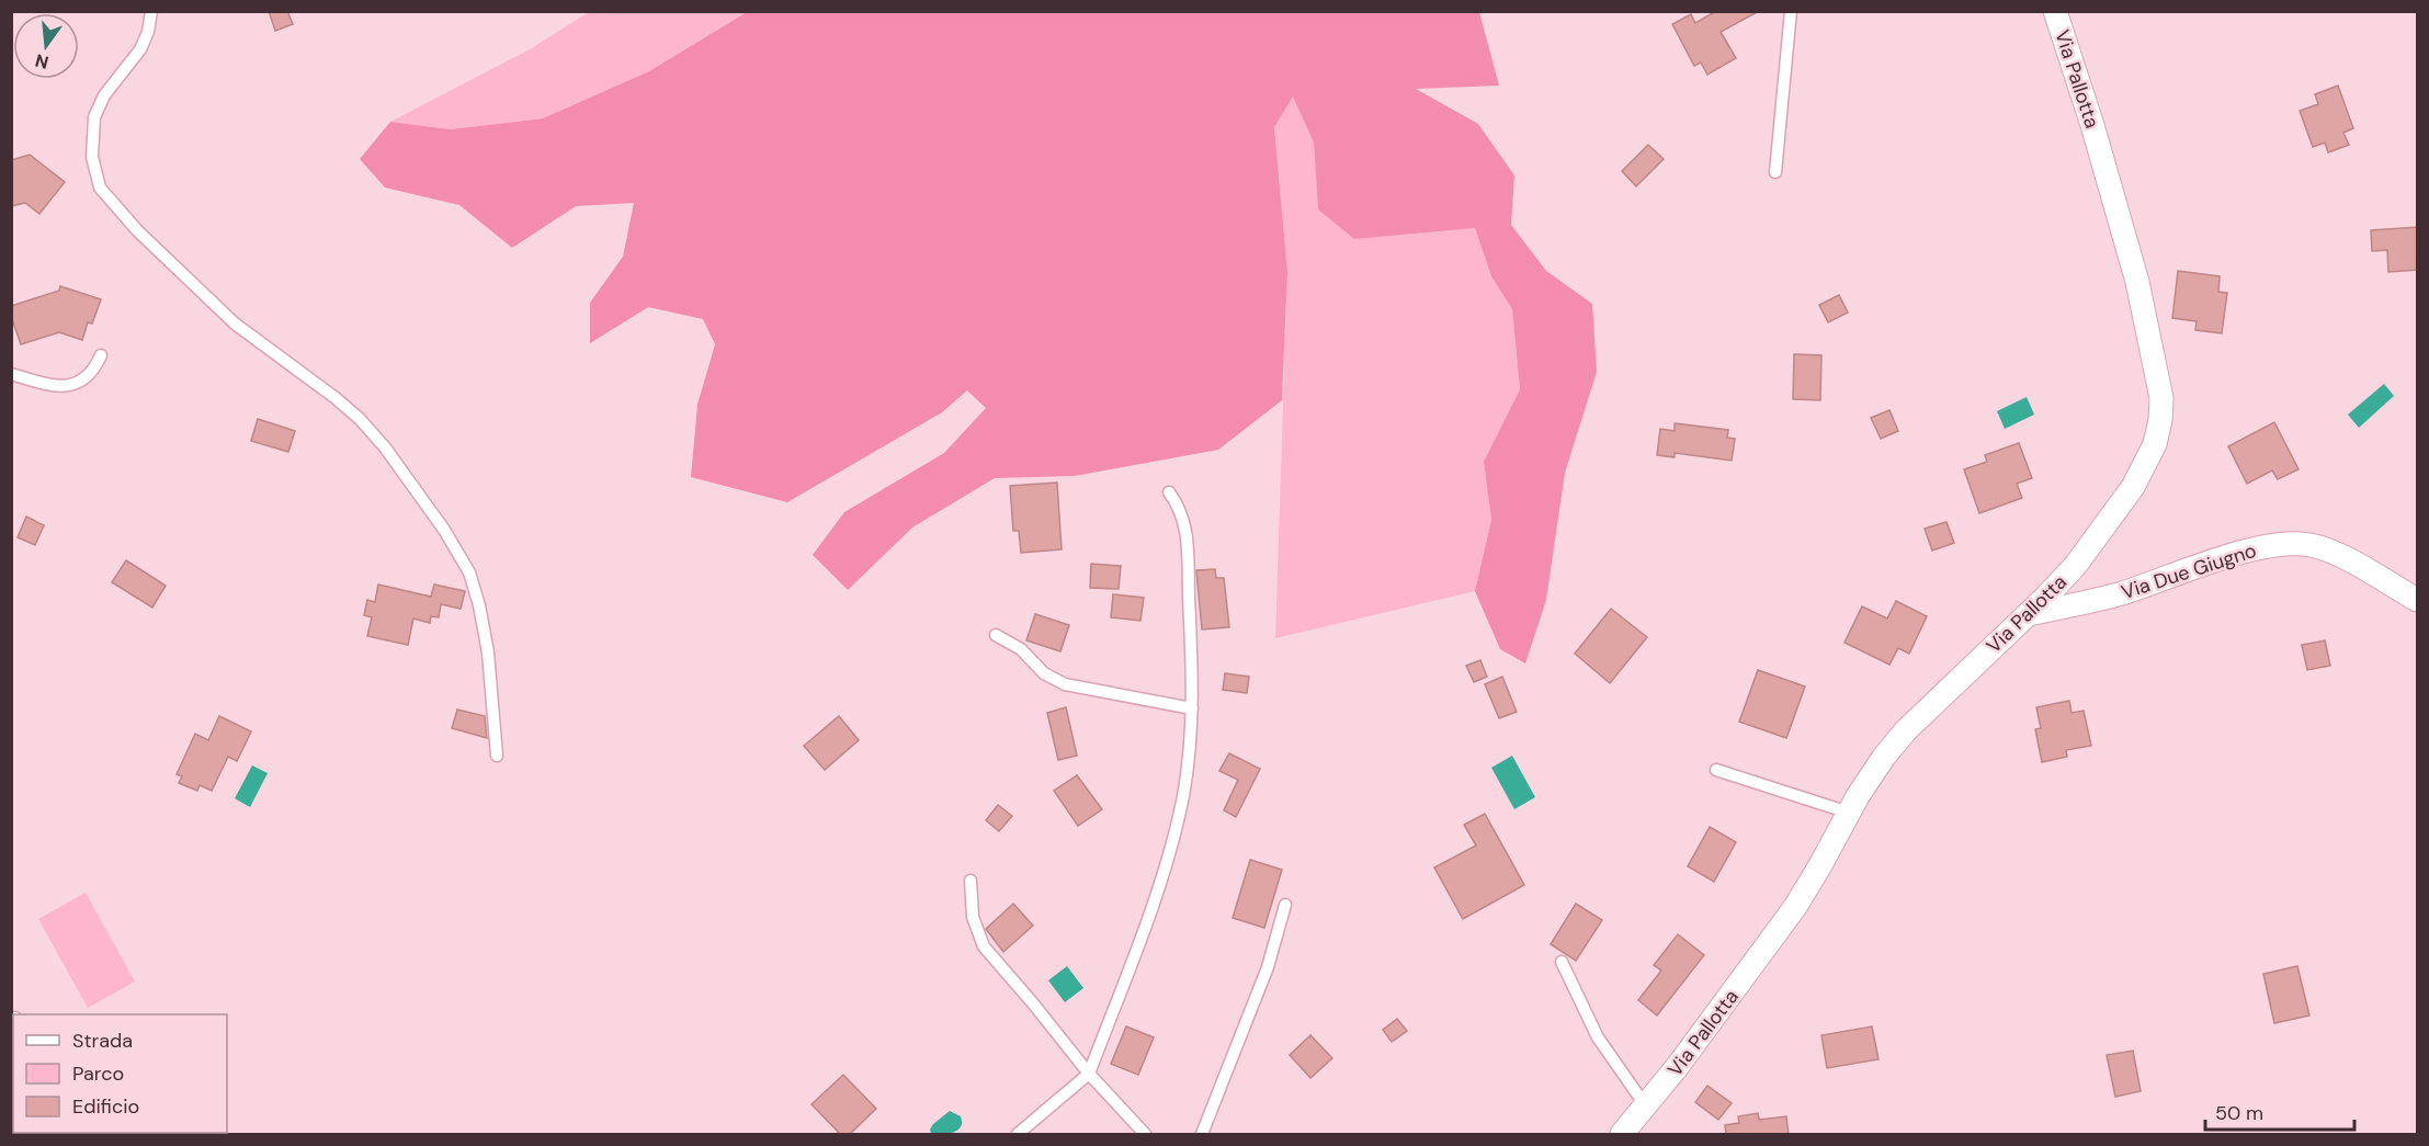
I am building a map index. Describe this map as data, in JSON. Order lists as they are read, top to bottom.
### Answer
{
  "streets": {
    "street": ["Via Pallotta", "Via Due Giugno"]
  },
  "crossings": [
    ["Via Pallotta", "Via Due Giugno"]
  ],
  "legend": ["Strada", "Parco", "Edificio"],
  "scale_bar": "50 m",
  "north": "bottom"
}
